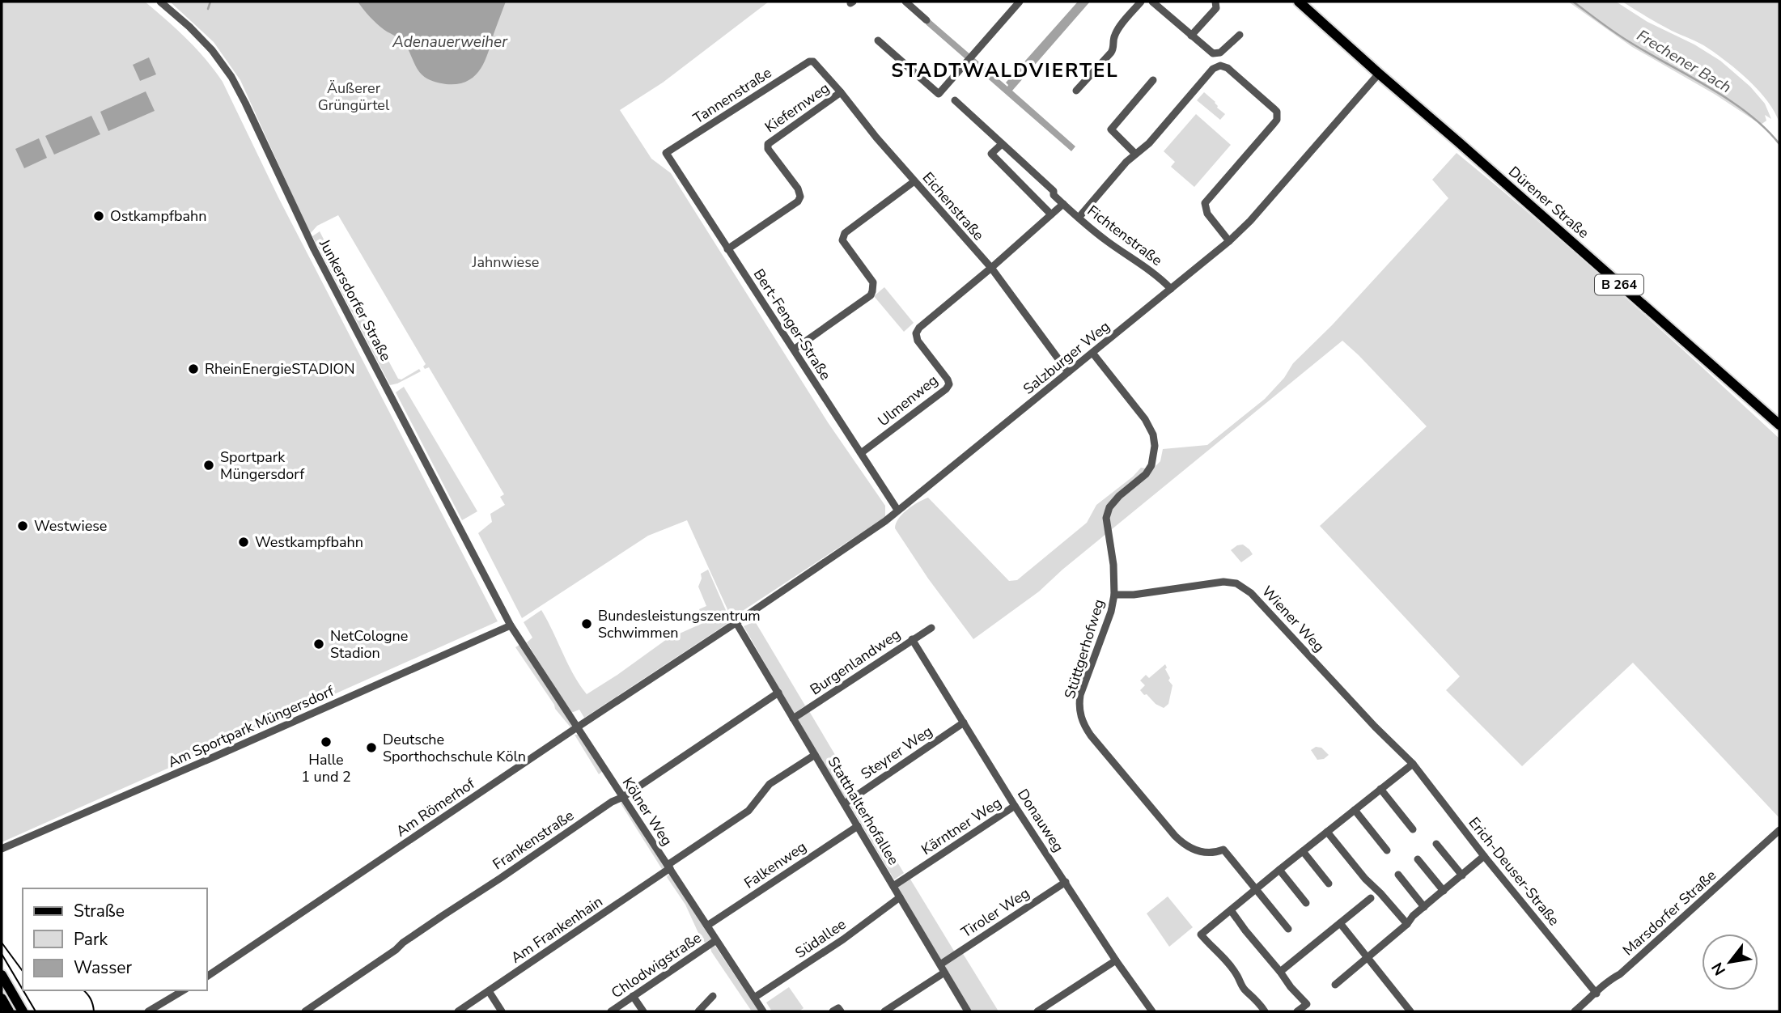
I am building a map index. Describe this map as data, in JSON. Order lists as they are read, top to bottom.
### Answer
{
  "streets": {
    "main road": ["Dürener Straße", "B 264"],
    "street": [
      "Tannenstraße",
      "Kiefernweg",
      "Eichenstraße",
      "Fichtenstraße",
      "Junkersdorfer Straße",
      "Bert-Fenger-Straße",
      "Salzburger Weg",
      "Ulmenweg",
      "Wiener Weg",
      "Stüttgerhofweg",
      "Burgenlandweg",
      "Am Sportpark Müngersdorf",
      "Steyrer Weg",
      "Am Römerhof",
      "Statthalterhofallee",
      "Kölner Weg",
      "Donauweg",
      "Kärntner Weg",
      "Frankenstraße",
      "Falkenweg",
      "Erich-Deuser-Straße",
      "Tiroler Weg",
      "Marsdorfer Straße",
      "Am Frankenhain",
      "Südallee",
      "Chlodwigstraße"
    ]
  },
  "crossings": [
    ["Tannenstraße", "Eichenstraße"],
    ["Tannenstraße", "Bert-Fenger-Straße"],
    ["Kiefernweg", "Eichenstraße"],
    ["Kiefernweg", "Bert-Fenger-Straße"],
    ["Dürener Straße", "Salzburger Weg"],
    ["Eichenstraße", "Salzburger Weg"],
    ["Eichenstraße", "Ulmenweg"],
    ["Fichtenstraße", "Salzburger Weg"],
    ["Junkersdorfer Straße", "Am Sportpark Müngersdorf"],
    ["Junkersdorfer Straße", "Kölner Weg"],
    ["Bert-Fenger-Straße", "Salzburger Weg"],
    ["Bert-Fenger-Straße", "Ulmenweg"],
    ["Salzburger Weg", "Stüttgerhofweg"],
    ["Salzburger Weg", "Am Römerhof"],
    ["Salzburger Weg", "Statthalterhofallee"],
    ["Wiener Weg", "Stüttgerhofweg"],
    ["Wiener Weg", "Erich-Deuser-Straße"],
    ["Burgenlandweg", "Statthalterhofallee"],
    ["Burgenlandweg", "Donauweg"],
    ["Am Sportpark Müngersdorf", "Kölner Weg"],
    ["Steyrer Weg", "Statthalterhofallee"],
    ["Steyrer Weg", "Donauweg"],
    ["Am Römerhof", "Statthalterhofallee"],
    ["Am Römerhof", "Kölner Weg"],
    ["Statthalterhofallee", "Kärntner Weg"],
    ["Statthalterhofallee", "Frankenstraße"],
    ["Statthalterhofallee", "Falkenweg"],
    ["Statthalterhofallee", "Tiroler Weg"],
    ["Statthalterhofallee", "Am Frankenhain"],
    ["Statthalterhofallee", "Südallee"],
    ["Kölner Weg", "Frankenstraße"],
    ["Kölner Weg", "Falkenweg"],
    ["Kölner Weg", "Am Frankenhain"],
    ["Kölner Weg", "Südallee"],
    ["Kölner Weg", "Chlodwigstraße"],
    ["Donauweg", "Kärntner Weg"],
    ["Donauweg", "Tiroler Weg"],
    ["Erich-Deuser-Straße", "Marsdorfer Straße"]
  ],
  "districts": ["STADTWALDVIERTEL"],
  "water": ["Adenauerweiher", "Frechener Bach"],
  "parks": ["Äußerer Grüngürtel", "Jahnwiese"],
  "places": [
    "Ostkampfbahn",
    "RheinEnergieSTADION",
    "Sportpark Müngersdorf",
    "Westwiese",
    "Westkampfbahn",
    "Bundesleistungszentrum Schwimmen",
    "NetCologne Stadion",
    "Halle 1 und 2",
    "Deutsche Sporthochschule Köln"
  ],
  "legend": ["Straße", "Park", "Wasser"],
  "north": "bottom left"
}
